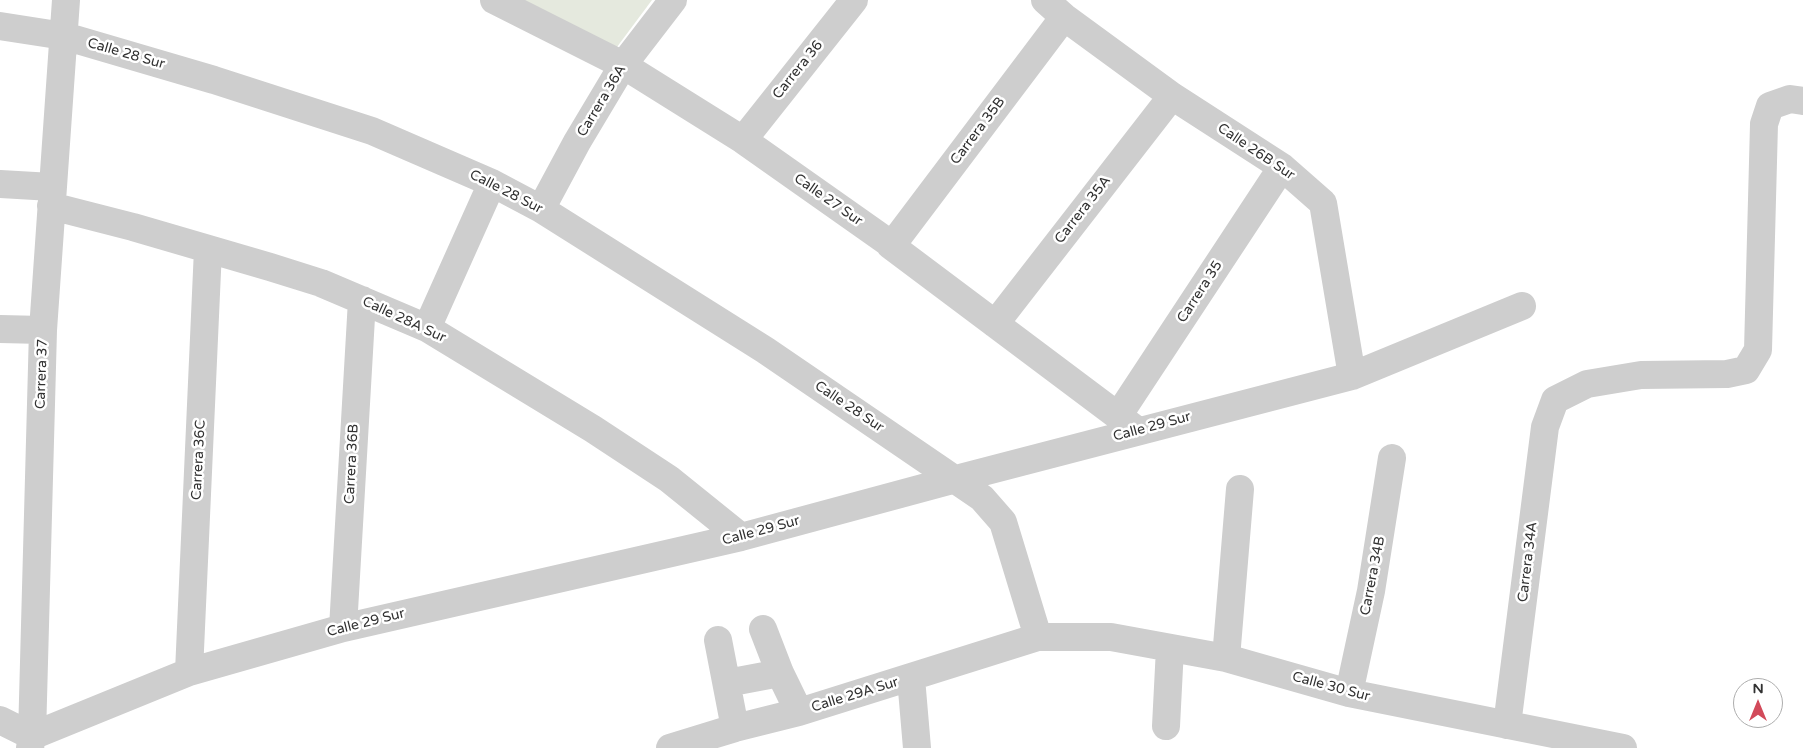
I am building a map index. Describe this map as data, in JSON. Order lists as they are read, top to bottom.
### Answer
{
  "streets": {
    "street": [
      "Calle 28 Sur",
      "Carrera 36",
      "Carrera 36A",
      "Carrera 35B",
      "Calle 26B Sur",
      "Calle 27 Sur",
      "Carrera 35A",
      "Carrera 35",
      "Calle 28A Sur",
      "Carrera 37",
      "Calle 29 Sur",
      "Carrera 36C",
      "Carrera 36B",
      "Carrera 34A",
      "Carrera 34B",
      "Calle 30 Sur",
      "Calle 29A Sur"
    ]
  },
  "crossings": [
    ["Calle 28 Sur", "Carrera 36A"],
    ["Calle 28 Sur", "Carrera 37"],
    ["Calle 28 Sur", "Calle 29 Sur"],
    ["Carrera 36", "Calle 27 Sur"],
    ["Carrera 36A", "Calle 27 Sur"],
    ["Carrera 35B", "Calle 26B Sur"],
    ["Carrera 35B", "Calle 27 Sur"],
    ["Calle 26B Sur", "Carrera 35A"],
    ["Calle 26B Sur", "Carrera 35"],
    ["Calle 26B Sur", "Calle 29 Sur"],
    ["Calle 27 Sur", "Carrera 35A"],
    ["Calle 27 Sur", "Carrera 35"],
    ["Calle 27 Sur", "Calle 29 Sur"],
    ["Carrera 35", "Calle 29 Sur"],
    ["Calle 28A Sur", "Carrera 37"],
    ["Calle 28A Sur", "Calle 29 Sur"],
    ["Calle 28A Sur", "Carrera 36C"],
    ["Calle 28A Sur", "Carrera 36B"],
    ["Carrera 37", "Calle 29 Sur"],
    ["Calle 29 Sur", "Carrera 36C"],
    ["Calle 29 Sur", "Carrera 36B"],
    ["Carrera 34A", "Calle 30 Sur"],
    ["Carrera 34B", "Calle 30 Sur"],
    ["Calle 30 Sur", "Calle 29A Sur"]
  ],
  "north": "top"
}
